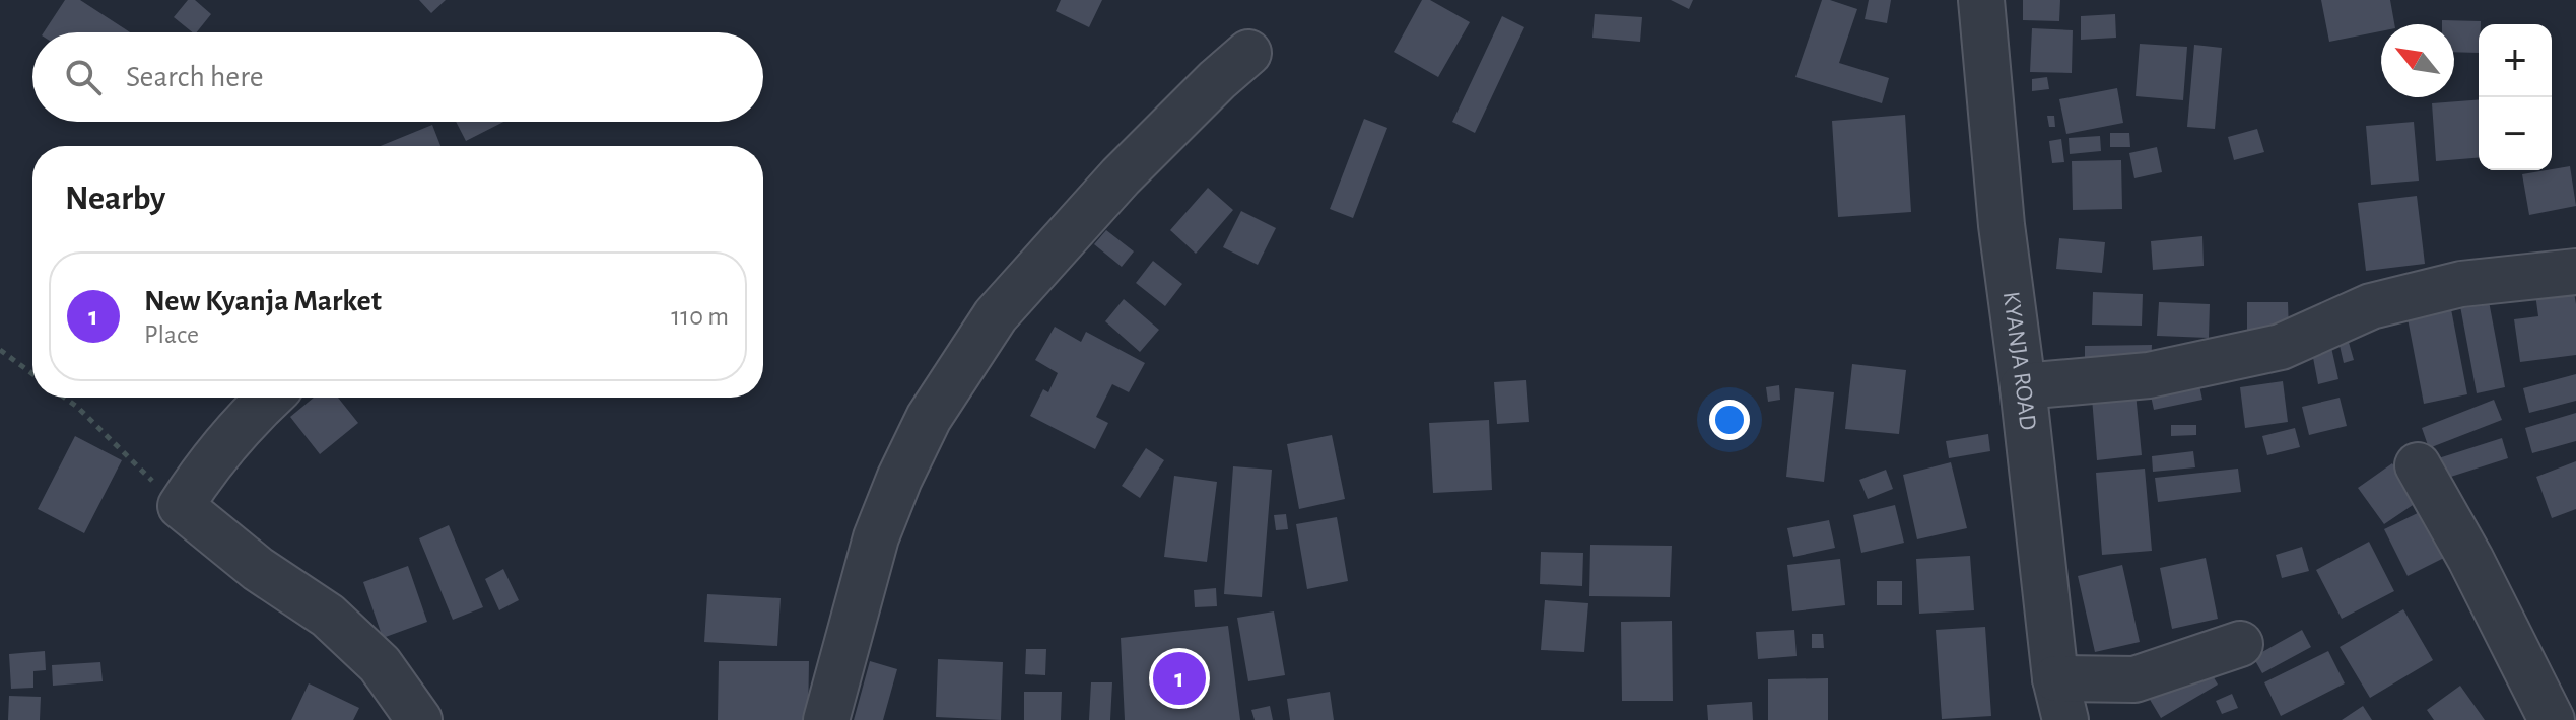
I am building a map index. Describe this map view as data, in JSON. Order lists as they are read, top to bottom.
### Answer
{
  "streets": {
    "street": ["KYANJA ROAD"]
  },
  "north": "top left",
  "page": {
    "map_buttons": ["+", "−"],
    "search": "Search here",
    "heading": "Nearby",
    "list": [
      {
        "mark": "1",
        "name": "New Kyanja Market",
        "note": "Place",
        "value": "110 m"
      }
    ],
    "pins": "1"
  }
}
